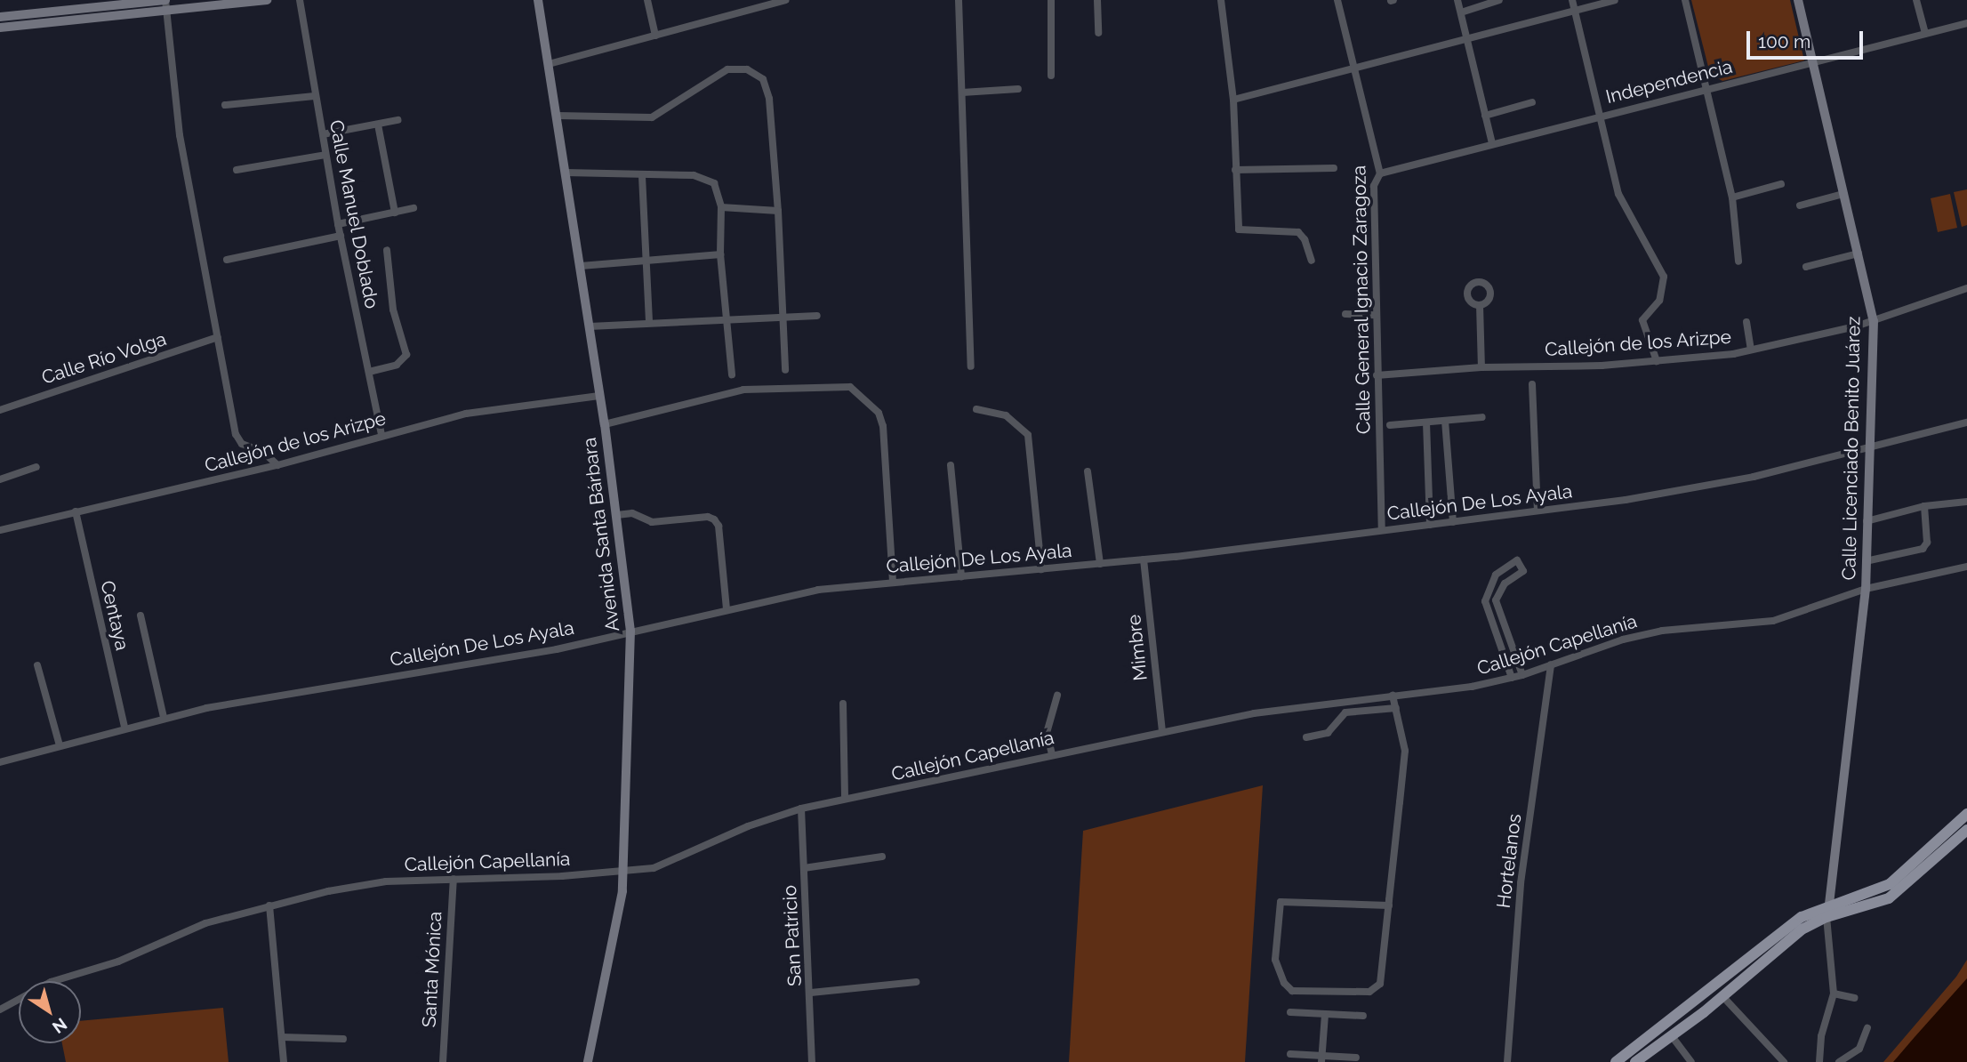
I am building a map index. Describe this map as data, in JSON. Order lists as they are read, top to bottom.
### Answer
{
  "streets": {
    "street": [
      "Independencia",
      "Calle Manuel Doblado",
      "Calle General Ignacio Zaragoza",
      "Callejón de los Arizpe",
      "Calle Río Volga",
      "Calle Licenciado Benito Juárez",
      "Callejón De Los Ayala",
      "Avenida Santa Bárbara",
      "Centaya",
      "Callejón Capellanía",
      "Mimbre",
      "Hortelanos",
      "San Patricio",
      "Santa Mónica"
    ]
  },
  "crossings": [
    ["Independencia", "Calle General Ignacio Zaragoza"],
    ["Independencia", "Calle Licenciado Benito Juárez"],
    ["Calle Manuel Doblado", "Callejón de los Arizpe"],
    ["Calle General Ignacio Zaragoza", "Callejón de los Arizpe"],
    ["Calle General Ignacio Zaragoza", "Callejón De Los Ayala"],
    ["Callejón de los Arizpe", "Calle Licenciado Benito Juárez"],
    ["Callejón de los Arizpe", "Avenida Santa Bárbara"],
    ["Callejón de los Arizpe", "Centaya"],
    ["Calle Licenciado Benito Juárez", "Callejón De Los Ayala"],
    ["Calle Licenciado Benito Juárez", "Callejón Capellanía"],
    ["Callejón De Los Ayala", "Avenida Santa Bárbara"],
    ["Callejón De Los Ayala", "Centaya"],
    ["Callejón De Los Ayala", "Mimbre"],
    ["Avenida Santa Bárbara", "Callejón Capellanía"],
    ["Callejón Capellanía", "Mimbre"],
    ["Callejón Capellanía", "Hortelanos"],
    ["Callejón Capellanía", "San Patricio"],
    ["Callejón Capellanía", "Santa Mónica"]
  ],
  "scale_bar": "100 m",
  "north": "bottom right"
}
